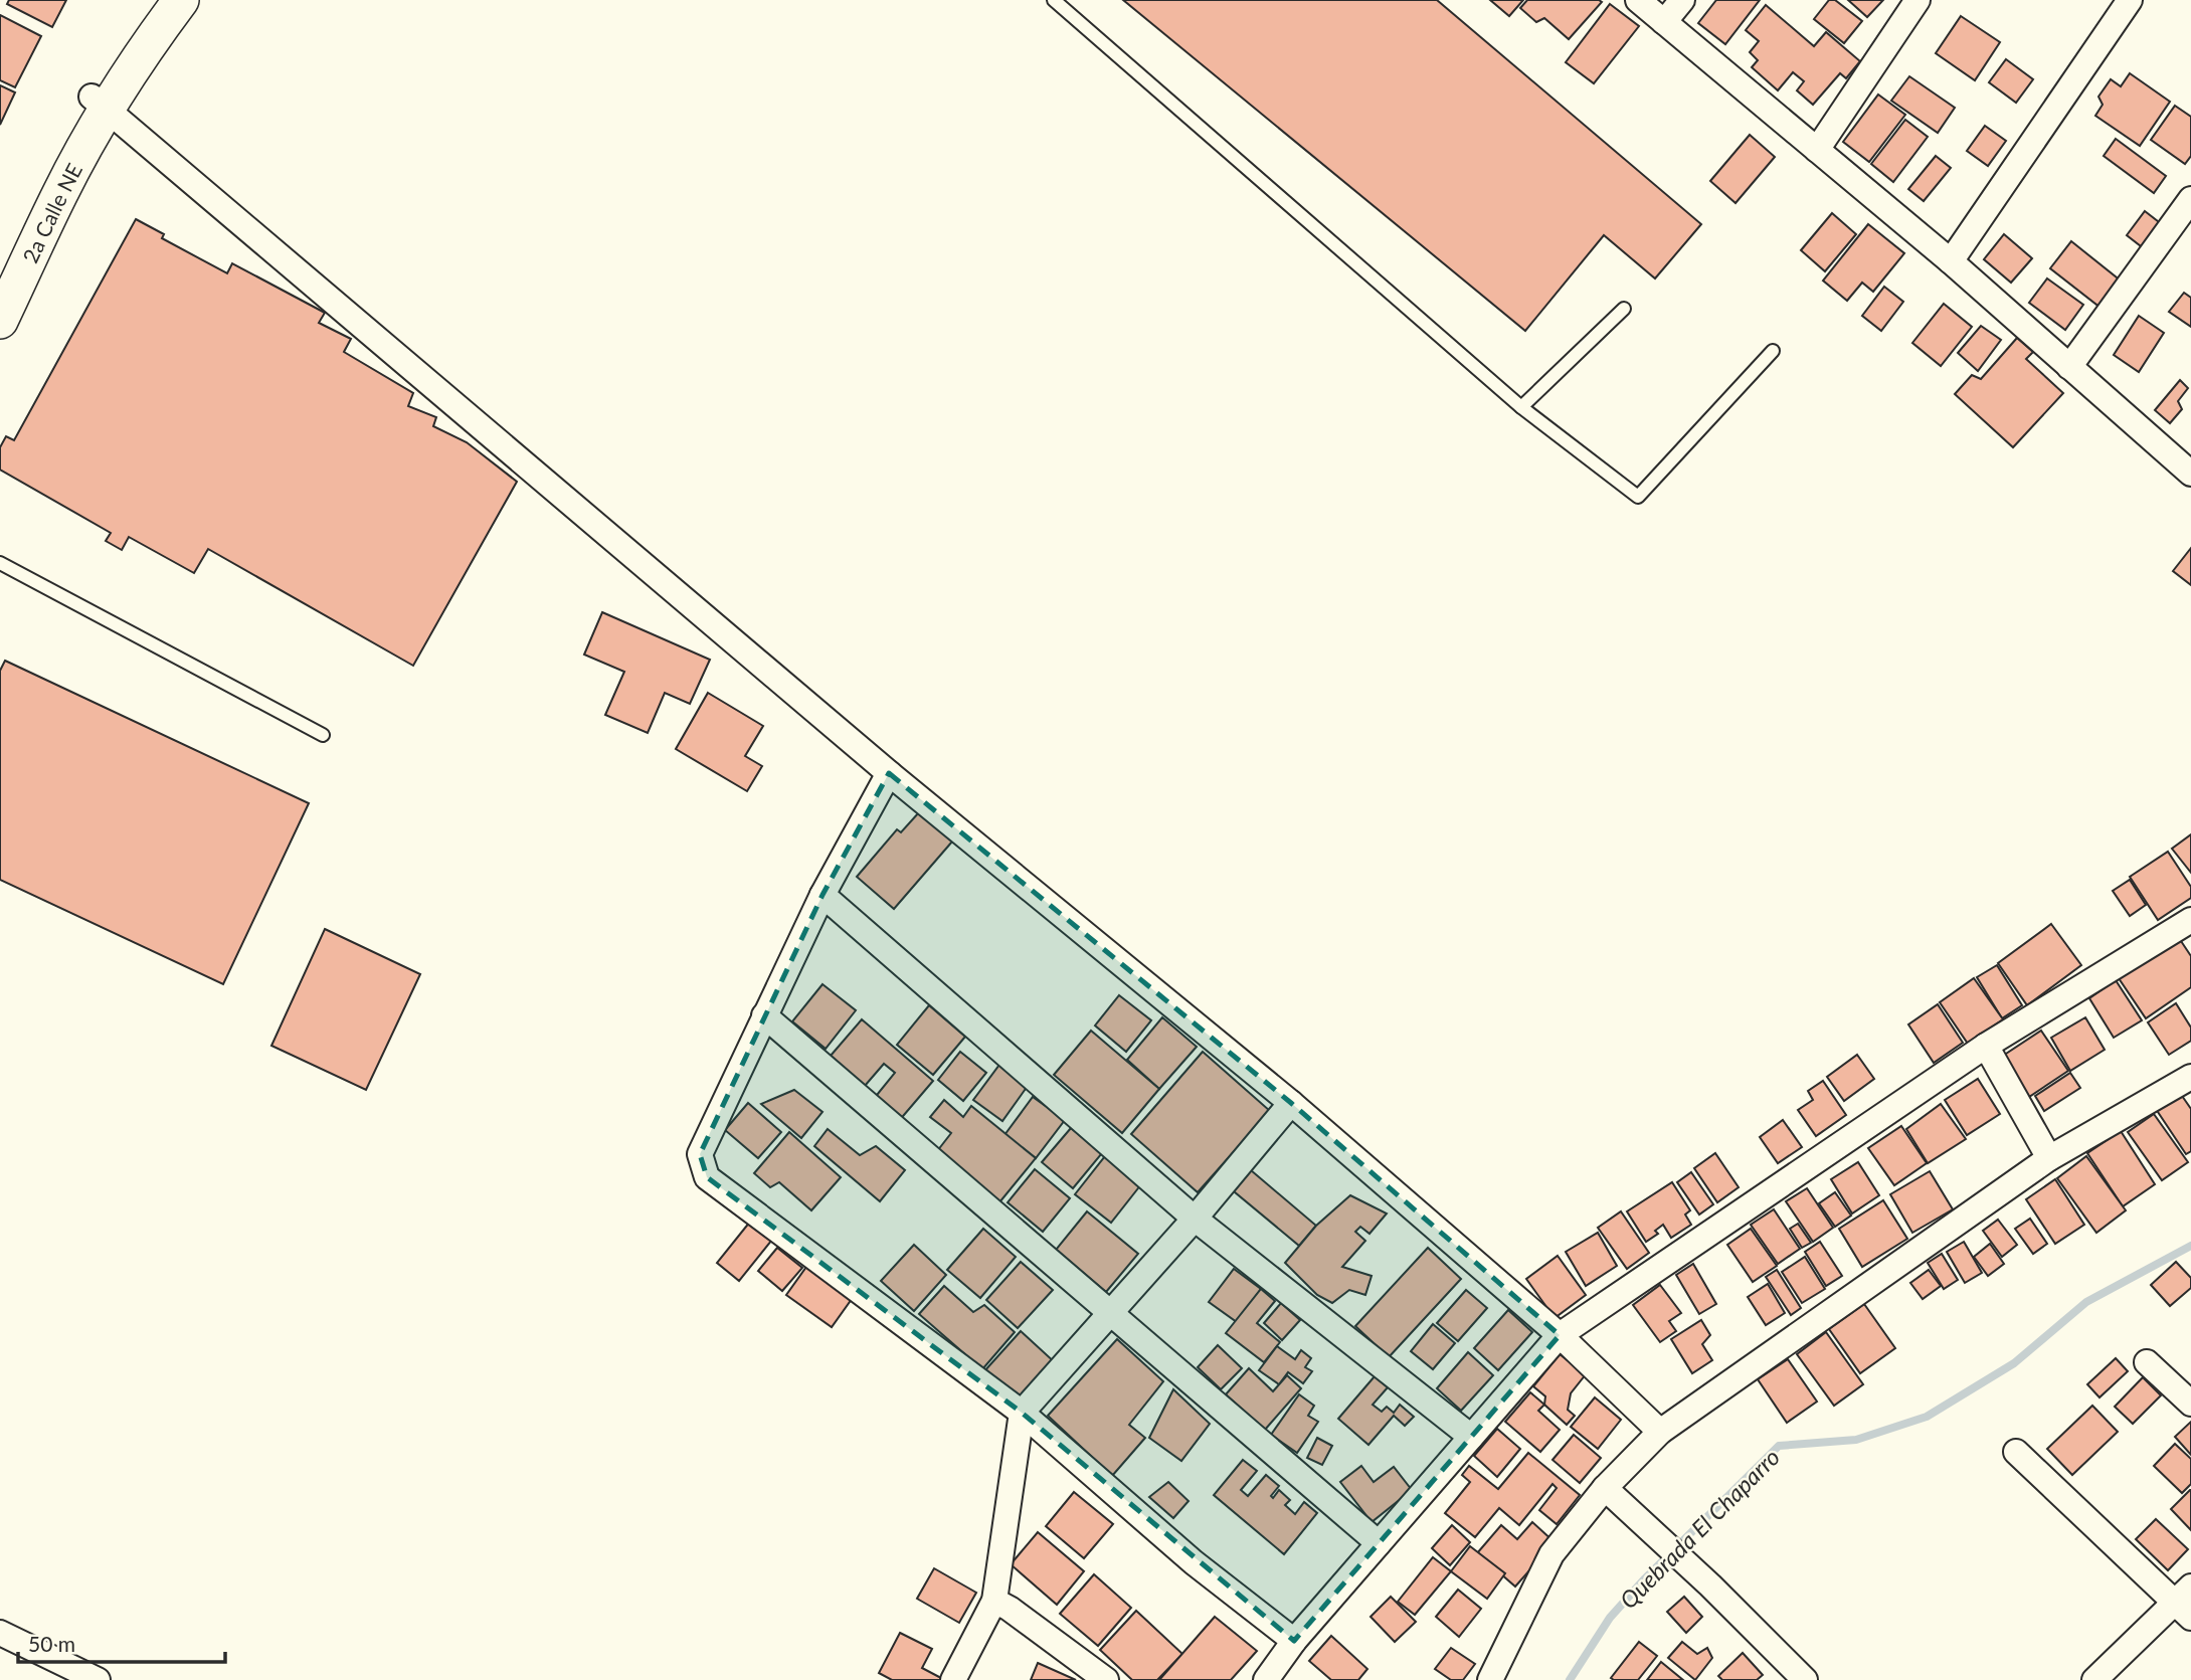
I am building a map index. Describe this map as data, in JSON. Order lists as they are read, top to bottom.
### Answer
{
  "streets": {
    "main road": ["2a Calle NE"]
  },
  "water": ["Quebrada El Chaparro"],
  "scale_bar": "50 m"
}
